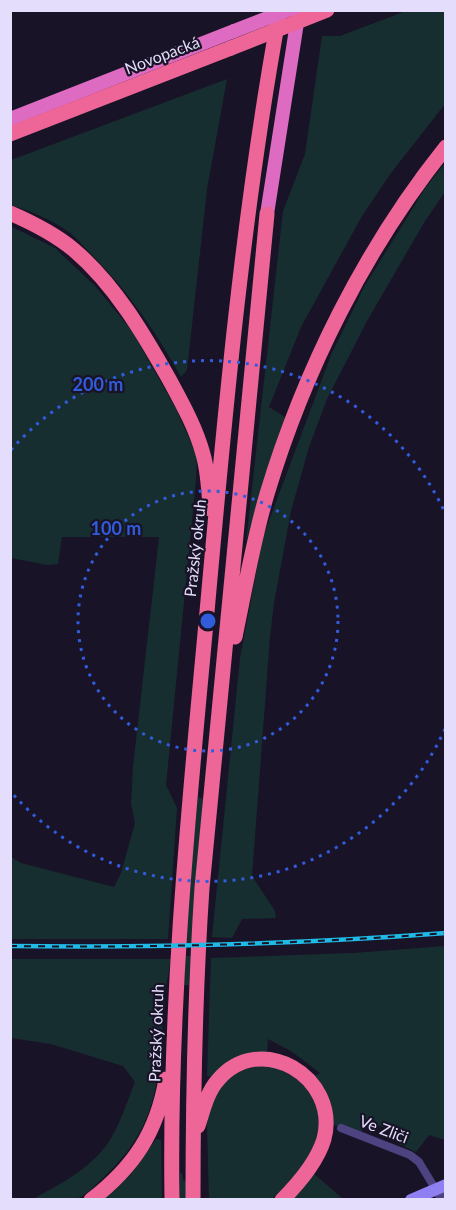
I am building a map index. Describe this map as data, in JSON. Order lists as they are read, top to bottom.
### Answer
{
  "streets": {
    "highway": ["Novopacká", "Pražský okruh"],
    "street": ["Ve Zliči"]
  },
  "rings": ["200 m", "100 m"]
}
